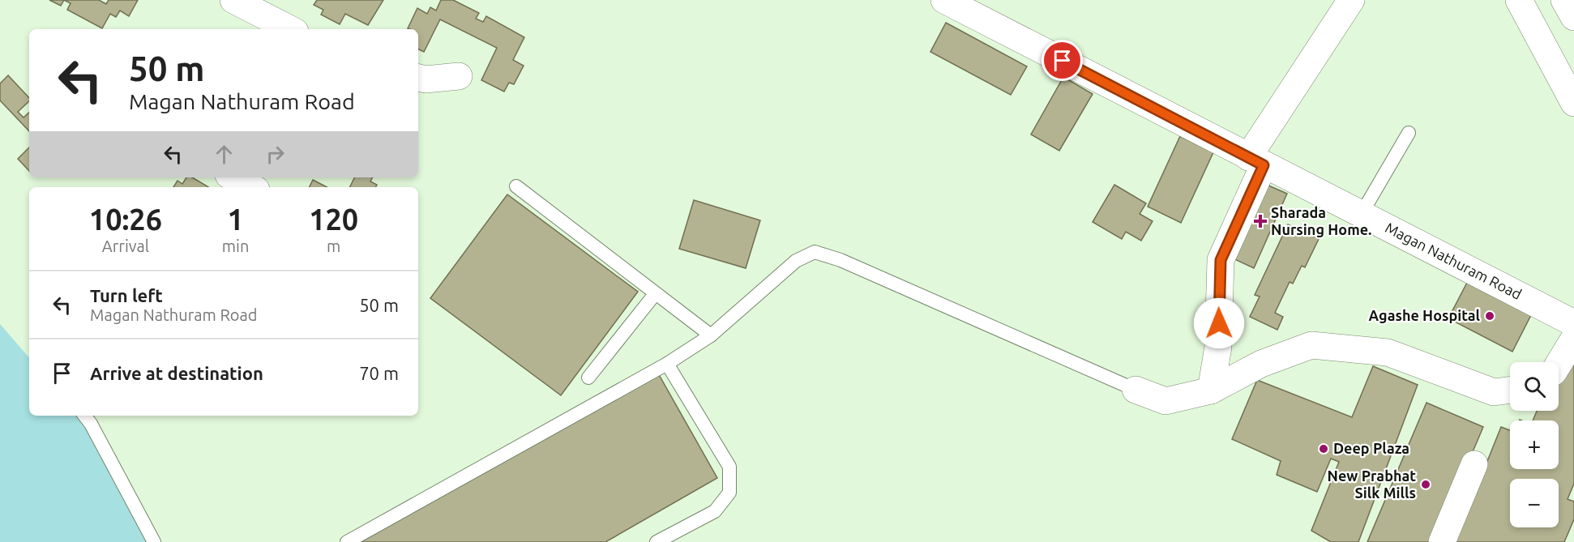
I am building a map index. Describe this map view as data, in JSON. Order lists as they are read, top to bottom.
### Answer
{
  "streets": {
    "street": ["Magan Nathuram Road"]
  },
  "places": {
    "health": ["Sharada Nursing Home."],
    "other": ["Agashe Hospital", "Deep Plaza", "New Prabhat Silk Mills"]
  },
  "page": {
    "turn": ["50 m", "Magan Nathuram Road"],
    "eta": [
      "10:26",
      "Arrival",
      "1",
      "min",
      "120",
      "m"
    ],
    "list": [
      {
        "name": "Turn left",
        "note": "Magan Nathuram Road",
        "value": "50 m"
      },
      {
        "name": "Arrive at destination",
        "value": "70 m"
      }
    ],
    "map_buttons": ["+", "−"]
  }
}
